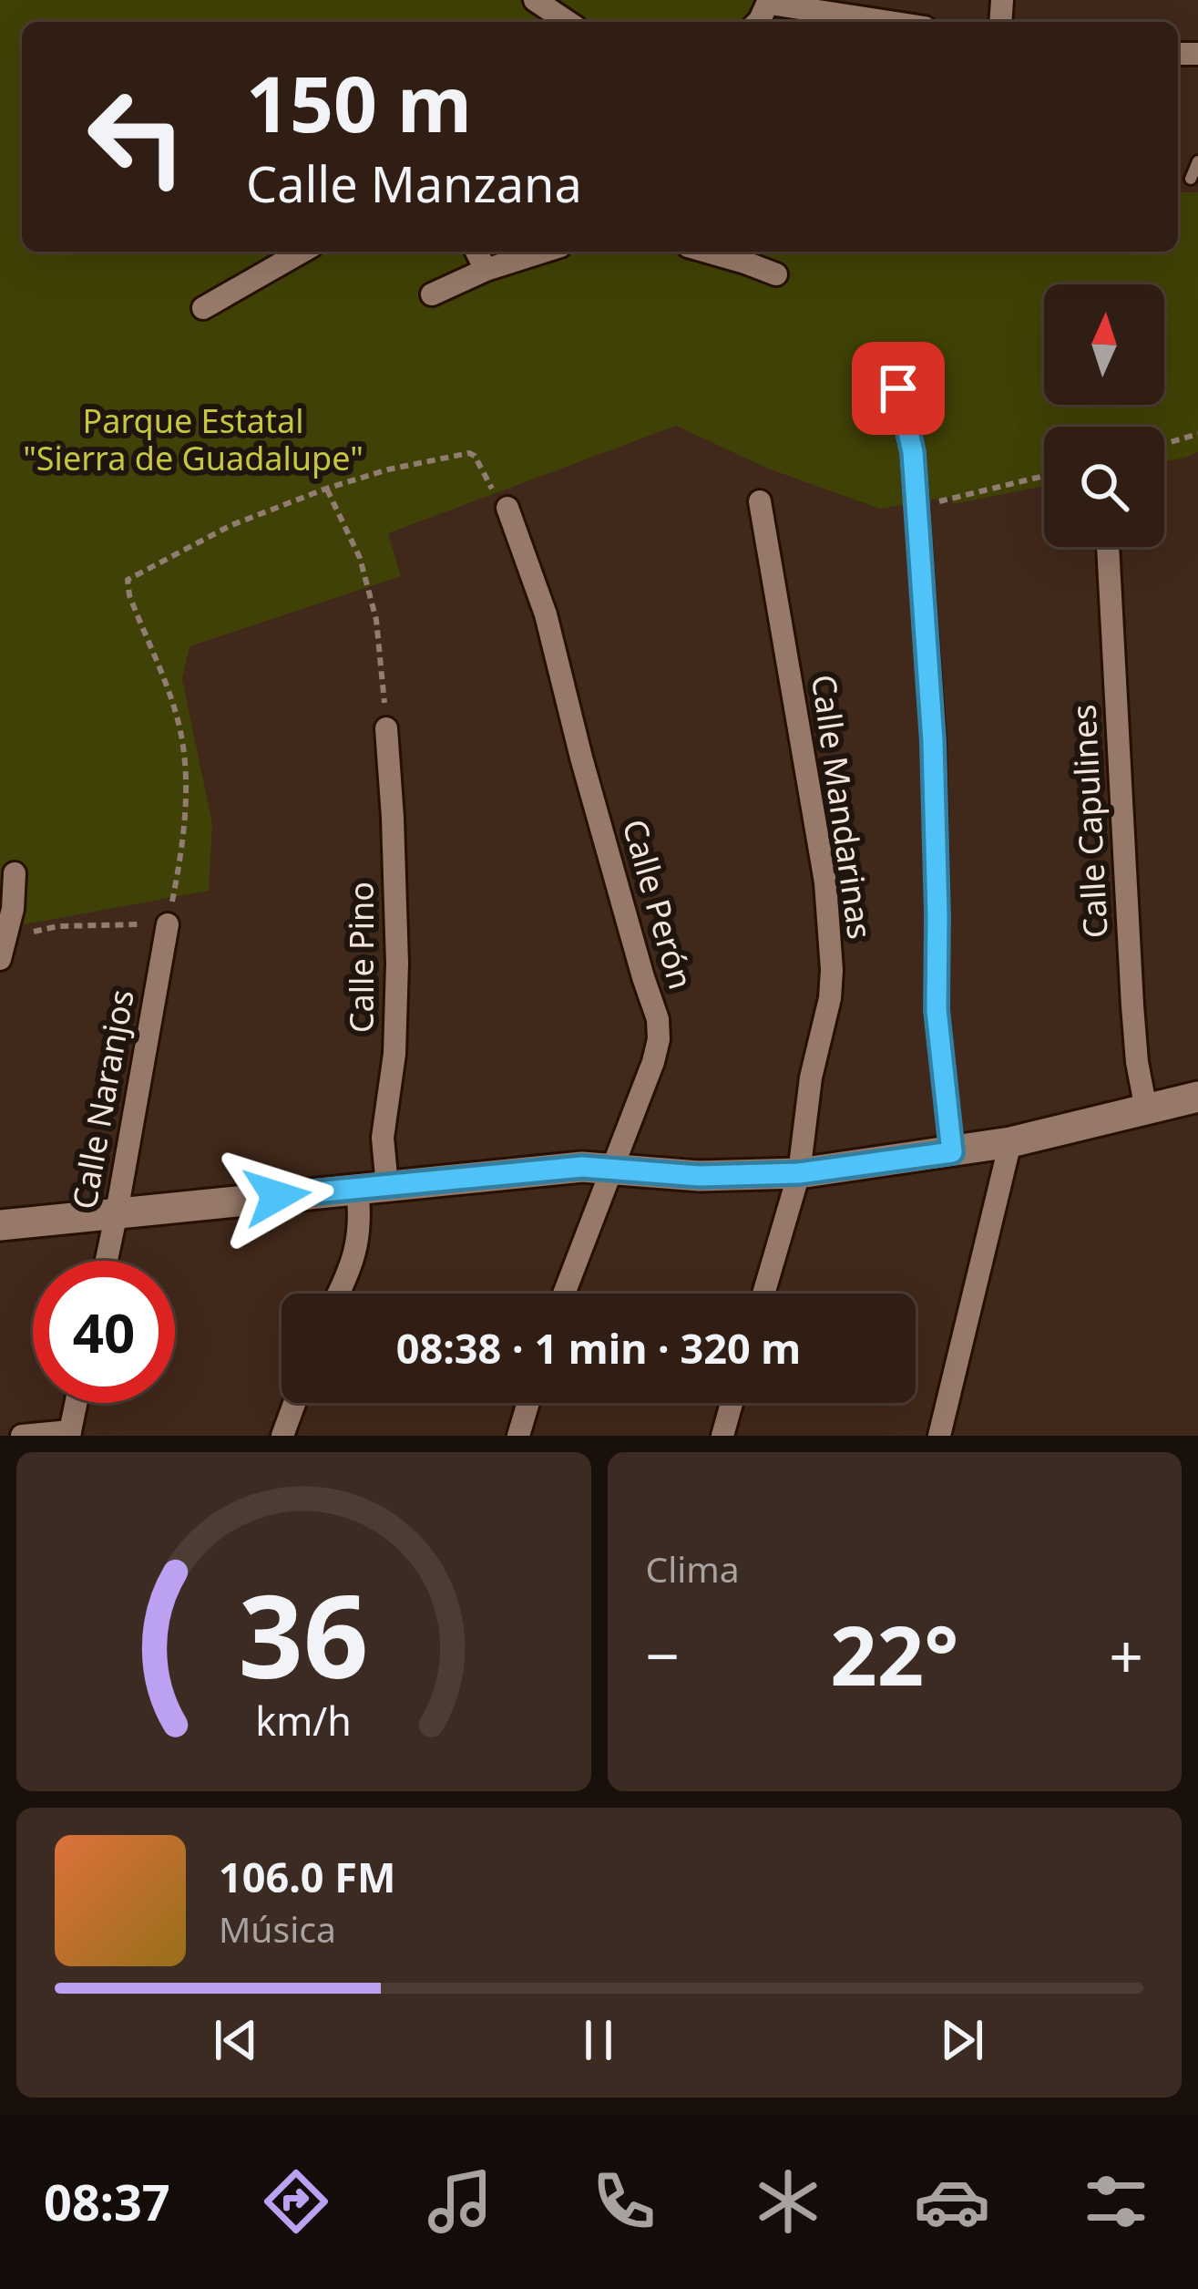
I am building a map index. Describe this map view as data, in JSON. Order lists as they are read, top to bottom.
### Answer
{
  "streets": {
    "street": [
      "Calle Mandarinas",
      "Calle Capulines",
      "Calle Perón",
      "Calle Pino",
      "Calle Naranjos"
    ]
  },
  "parks": ["Parque Estatal \"Sierra de Guadalupe\""],
  "north": "top",
  "page": {
    "turn": ["150 m", "Calle Manzana"],
    "limit": "40",
    "trip": "08:38 · 1 min · 320 m",
    "tile": "Clima",
    "heat": ["−", "22°", "+"],
    "song": ["106.0 FM", "Música"],
    "tabs": "08:37",
    "gauge": ["36", "km/h"]
  }
}
